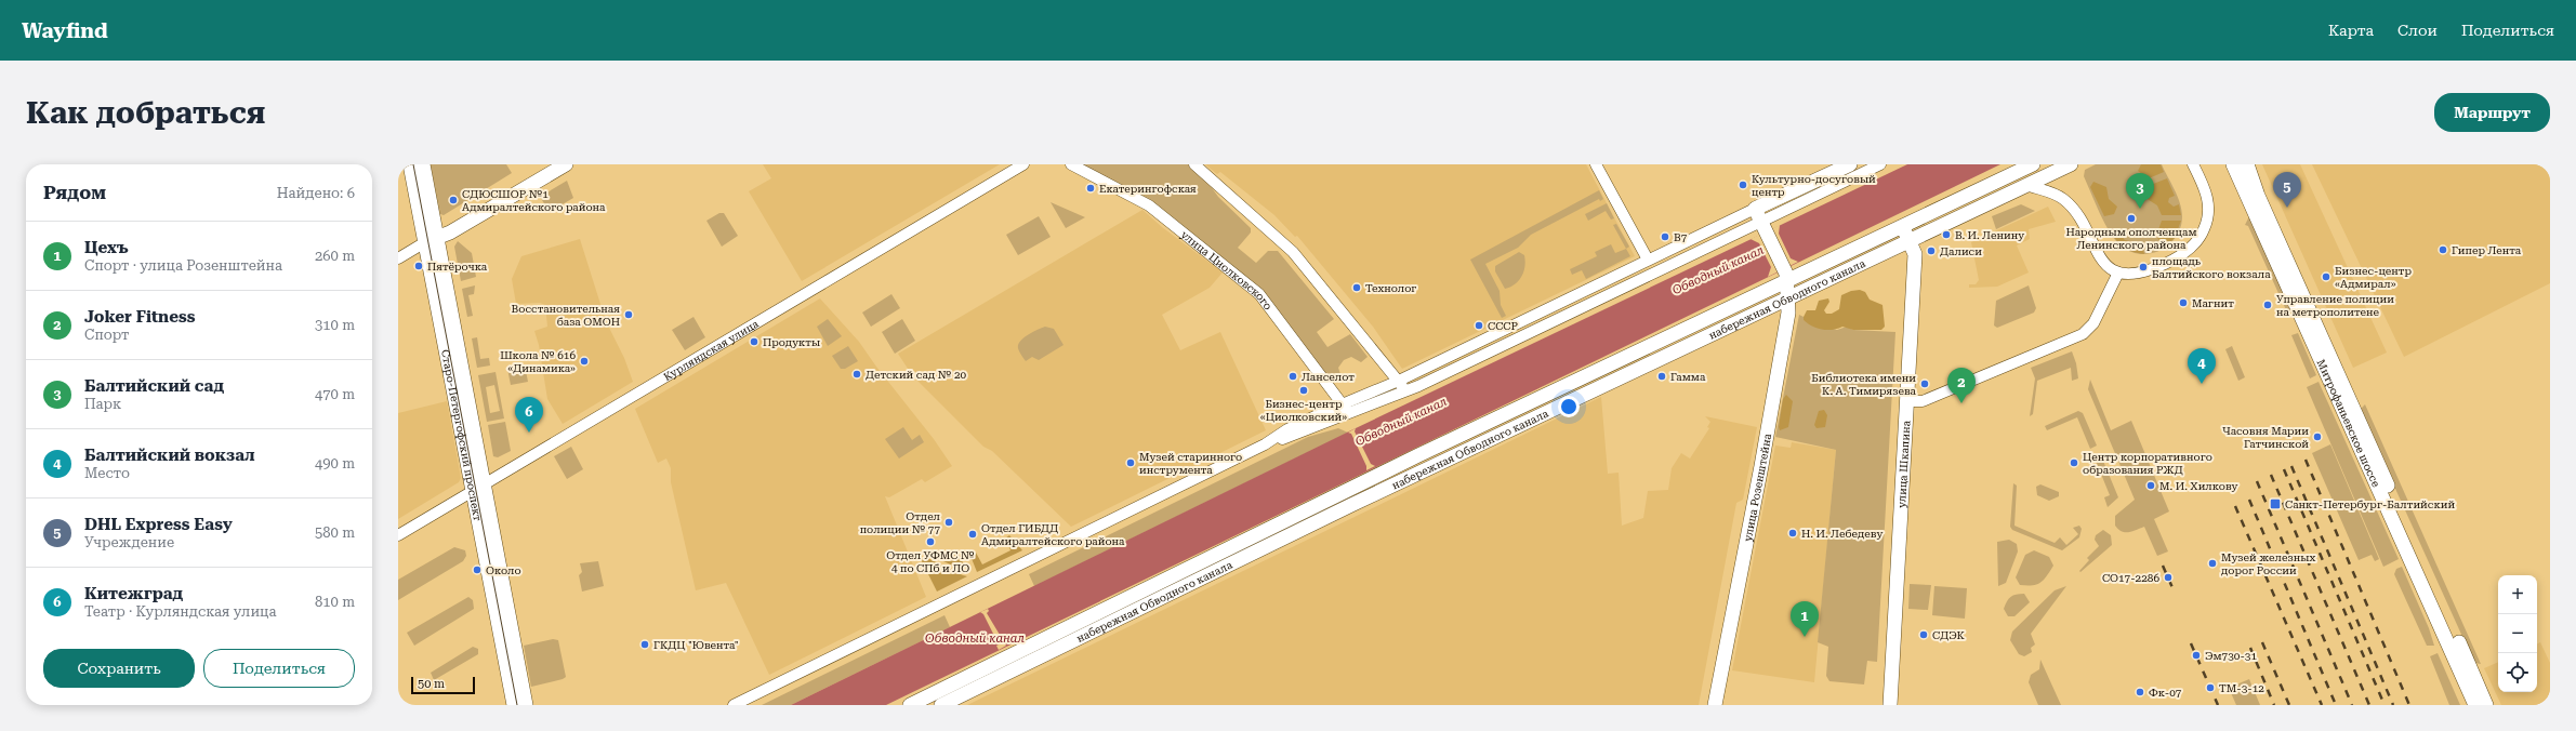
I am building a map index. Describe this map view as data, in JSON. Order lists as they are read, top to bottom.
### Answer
{
  "streets": {
    "main road": [
      "набережная Обводного канала",
      "Митрофаньевское шоссе",
      "Старо-Петергофский проспект",
      "улица Шкапина",
      "улица Розенштейна"
    ],
    "street": ["улица Циолковского", "Курляндская улица"]
  },
  "crossings": [
    ["набережная Обводного канала", "улица Шкапина"],
    ["набережная Обводного канала", "улица Розенштейна"],
    ["Курляндская улица", "Старо-Петергофский проспект"]
  ],
  "water": ["Обводный канал"],
  "places": {
    "other": [
      "Культурно-досуговый центр",
      "Екатерингофская",
      "СДЮСШОР №1 Адмиралтейского района",
      "Народным ополченцам Ленинского района",
      "В. И. Ленину",
      "В7",
      "Гипер Лента",
      "Далиси",
      "Пятёрочка",
      "площадь Балтийского вокзала",
      "Бизнес-центр «Адмирал»",
      "Технолог",
      "Магнит",
      "Управление полиции на метрополитене",
      "Восстановительная база ОМОН",
      "СССР",
      "Продукты",
      "Школа № 616 «Динамика»",
      "Детский сад № 20",
      "Ланселот",
      "Гамма",
      "Библиотека имени К. А. Тимирязева",
      "Бизнес-центр «Циолковский»",
      "Часовня Марии Гатчинской",
      "Музей старинного инструмента",
      "Центр корпоративного образования РЖД",
      "М. И. Хилкову",
      "Отдел полиции № 77",
      "Н. И. Лебедеву",
      "Отдел ГИБДД Адмиралтейского района",
      "Отдел УФМС № 4 по СПб и ЛО",
      "Музей железных дорог России",
      "Около",
      "СО17-2286",
      "СДЭК",
      "ГКДЦ \"Ювента\"",
      "Эм730-31",
      "ТМ-3-12",
      "Фк-07"
    ],
    "transit": ["Санкт-Петербург-Балтийский"]
  },
  "scale_bar": "50 m",
  "page": {
    "header": "Wayfind",
    "nav": ["Карта", "Слои", "Поделиться"],
    "buttons": [
      "Маршрут",
      ["Сохранить", "Поделиться"]
    ],
    "title": "Как добраться",
    "heading": ["Рядом", "Найдено: 6"],
    "pins": [
      "5",
      "3",
      "4",
      "2",
      "6",
      "1"
    ],
    "list": [
      {
        "mark": "1",
        "name": "Цехъ",
        "note": "Спорт · улица Розенштейна",
        "value": "260 m"
      },
      {
        "mark": "2",
        "name": "Joker Fitness",
        "note": "Спорт",
        "value": "310 m"
      },
      {
        "mark": "3",
        "name": "Балтийский сад",
        "note": "Парк",
        "value": "470 m"
      },
      {
        "mark": "4",
        "name": "Балтийский вокзал",
        "note": "Место",
        "value": "490 m"
      },
      {
        "mark": "5",
        "name": "DHL Express Easy",
        "note": "Учреждение",
        "value": "580 m"
      },
      {
        "mark": "6",
        "name": "Китежград",
        "note": "Театр · Курляндская улица",
        "value": "810 m"
      }
    ],
    "map_buttons": ["+", "−"],
    "scale": "50 m"
  }
}
